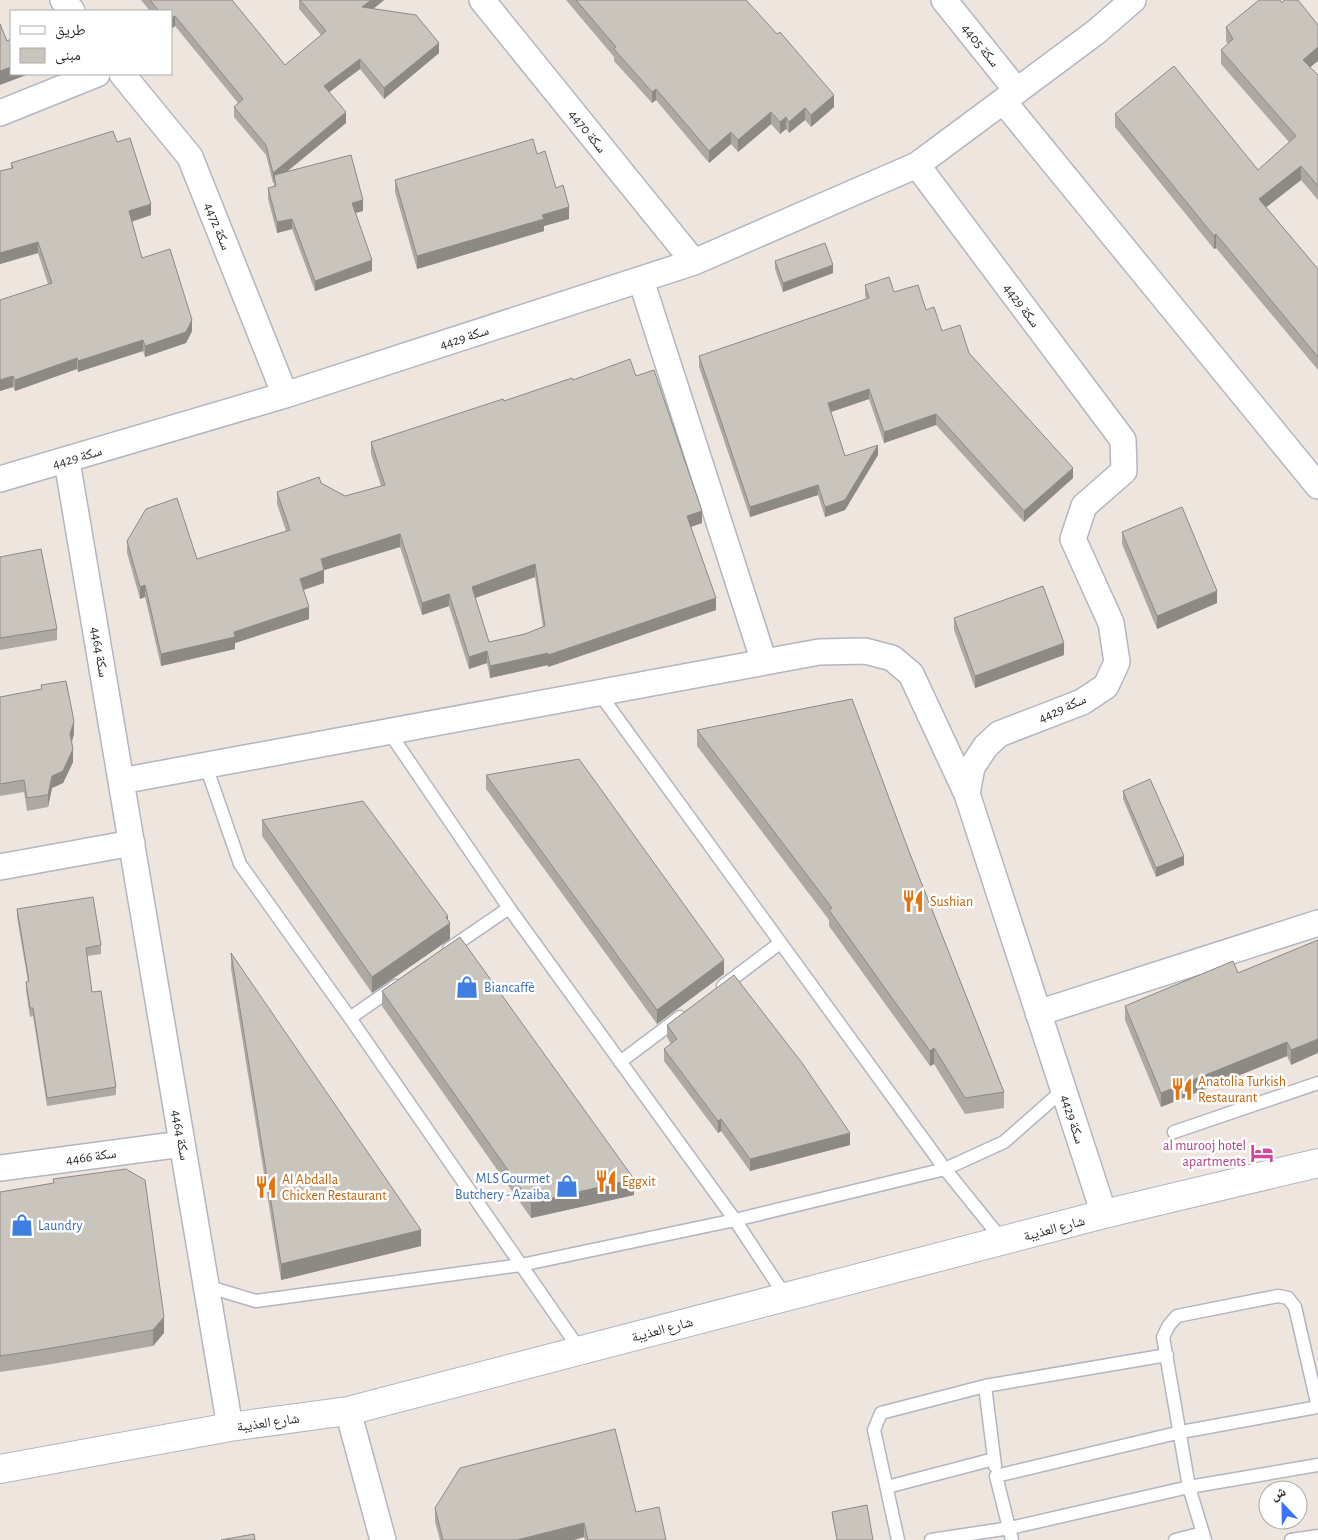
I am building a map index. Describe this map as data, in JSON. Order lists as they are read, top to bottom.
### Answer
{
  "streets": {
    "street": [
      "سكة 4405",
      "سكة 4470",
      "سكة 4472",
      "سكة 4429",
      "سكة 4464",
      "سكة 4466",
      "شارع العذيبة"
    ]
  },
  "crossings": [
    ["سكة 4405", "سكة 4429"],
    ["سكة 4470", "سكة 4429"],
    ["سكة 4472", "سكة 4429"],
    ["سكة 4429", "سكة 4464"],
    ["سكة 4429", "شارع العذيبة"],
    ["سكة 4464", "سكة 4466"],
    ["سكة 4464", "شارع العذيبة"]
  ],
  "places": {
    "restaurant": [
      "Sushian",
      "Anatolia Turkish Restaurant",
      "Eggxit",
      "Al Abdalla Chicken Restaurant"
    ],
    "shop": ["Biancaffè", "MLS Gourmet Butchery - Azaiba", "Laundry"],
    "hotel": ["al murooj hotel apartments"]
  },
  "legend": ["طريق", "مبنى"],
  "north": "top"
}
